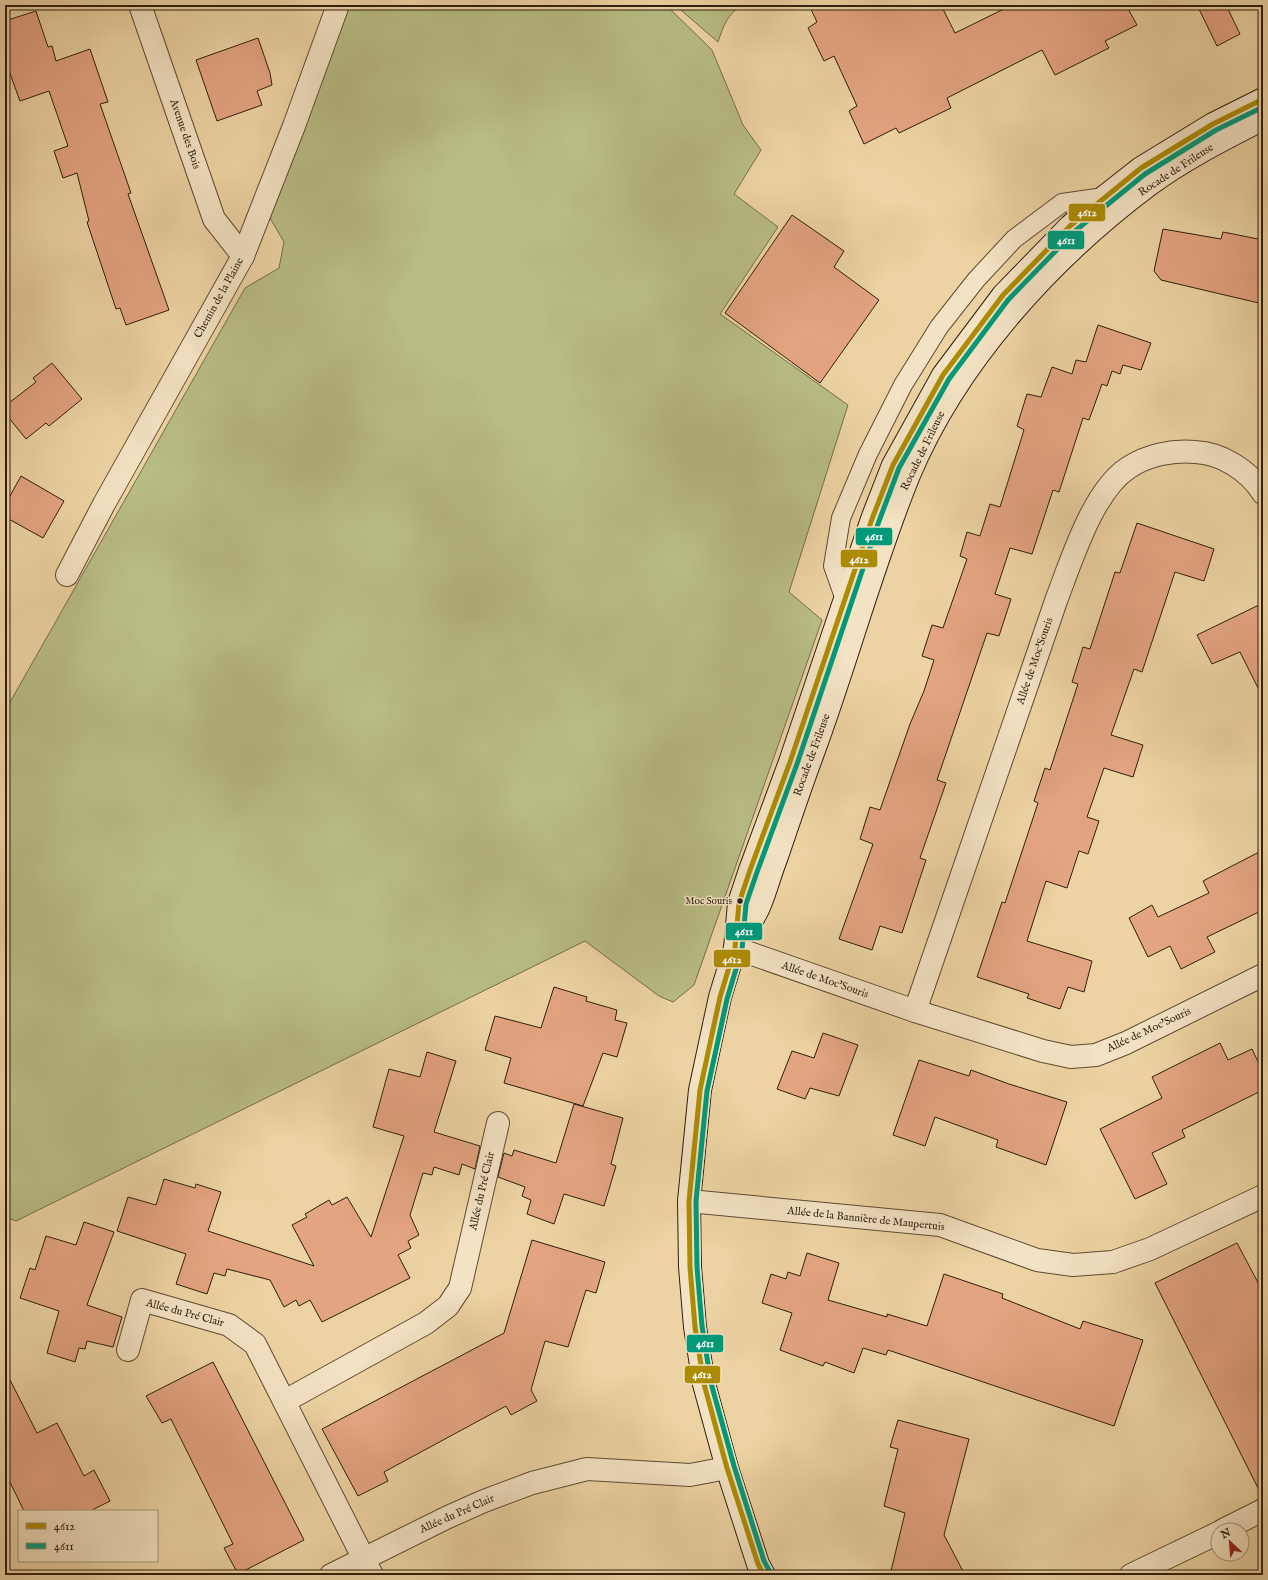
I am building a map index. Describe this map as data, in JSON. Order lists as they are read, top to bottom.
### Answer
{
  "streets": {
    "street": [
      "Avenue des Bois",
      "Rocade de Frileuse",
      "Chemin de la Plaine",
      "Allée de Moc'Souris",
      "Allée du Pré Clair",
      "Allée de la Bannière de Maupertuis"
    ]
  },
  "crossings": [
    ["Avenue des Bois", "Chemin de la Plaine"],
    ["Rocade de Frileuse", "Allée de Moc'Souris"],
    ["Rocade de Frileuse", "Allée du Pré Clair"],
    ["Rocade de Frileuse", "Allée de la Bannière de Maupertuis"]
  ],
  "places": ["Moc Souris"],
  "lines": ["transit line 4612", "transit line 4611"],
  "legend": ["4612", "4611"],
  "north": "top left"
}
